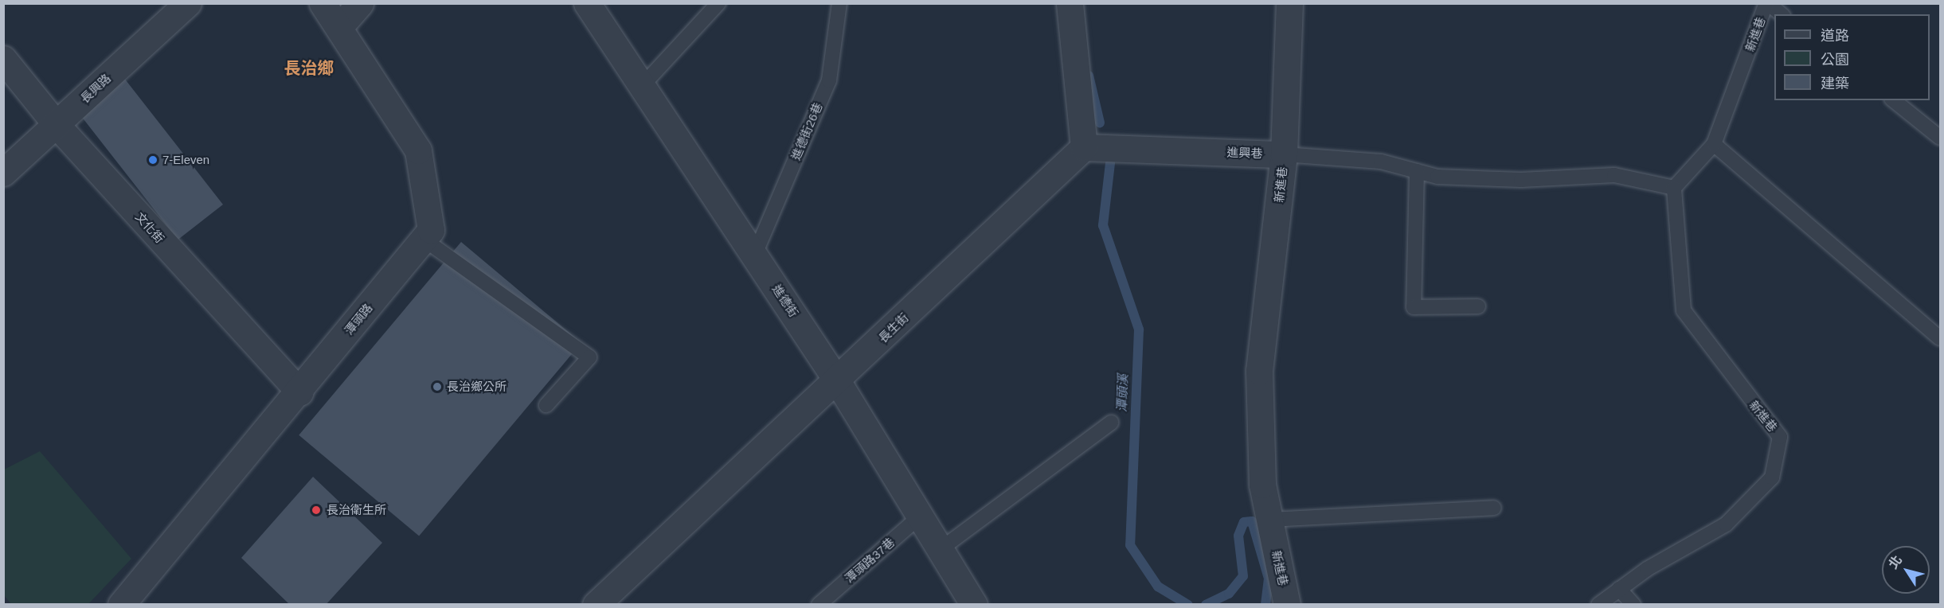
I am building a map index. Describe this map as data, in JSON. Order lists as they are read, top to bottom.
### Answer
{
  "streets": {
    "street": [
      "新進巷",
      "長興路",
      "進興巷",
      "文化街",
      "進德街",
      "潭頭路",
      "長生街"
    ],
    "lane": ["進德街26巷", "潭頭路37巷"]
  },
  "crossings": [
    ["新進巷", "進興巷"],
    ["長興路", "文化街"],
    ["進德街26巷", "進德街"],
    ["進興巷", "長生街"],
    ["文化街", "潭頭路"],
    ["進德街", "長生街"],
    ["進德街", "潭頭路37巷"]
  ],
  "districts": ["長治鄉"],
  "water": ["潭頭溪"],
  "places": ["7-Eleven", "長治鄉公所", "長治衛生所"],
  "legend": ["道路", "公園", "建築"],
  "north": "top left"
}
